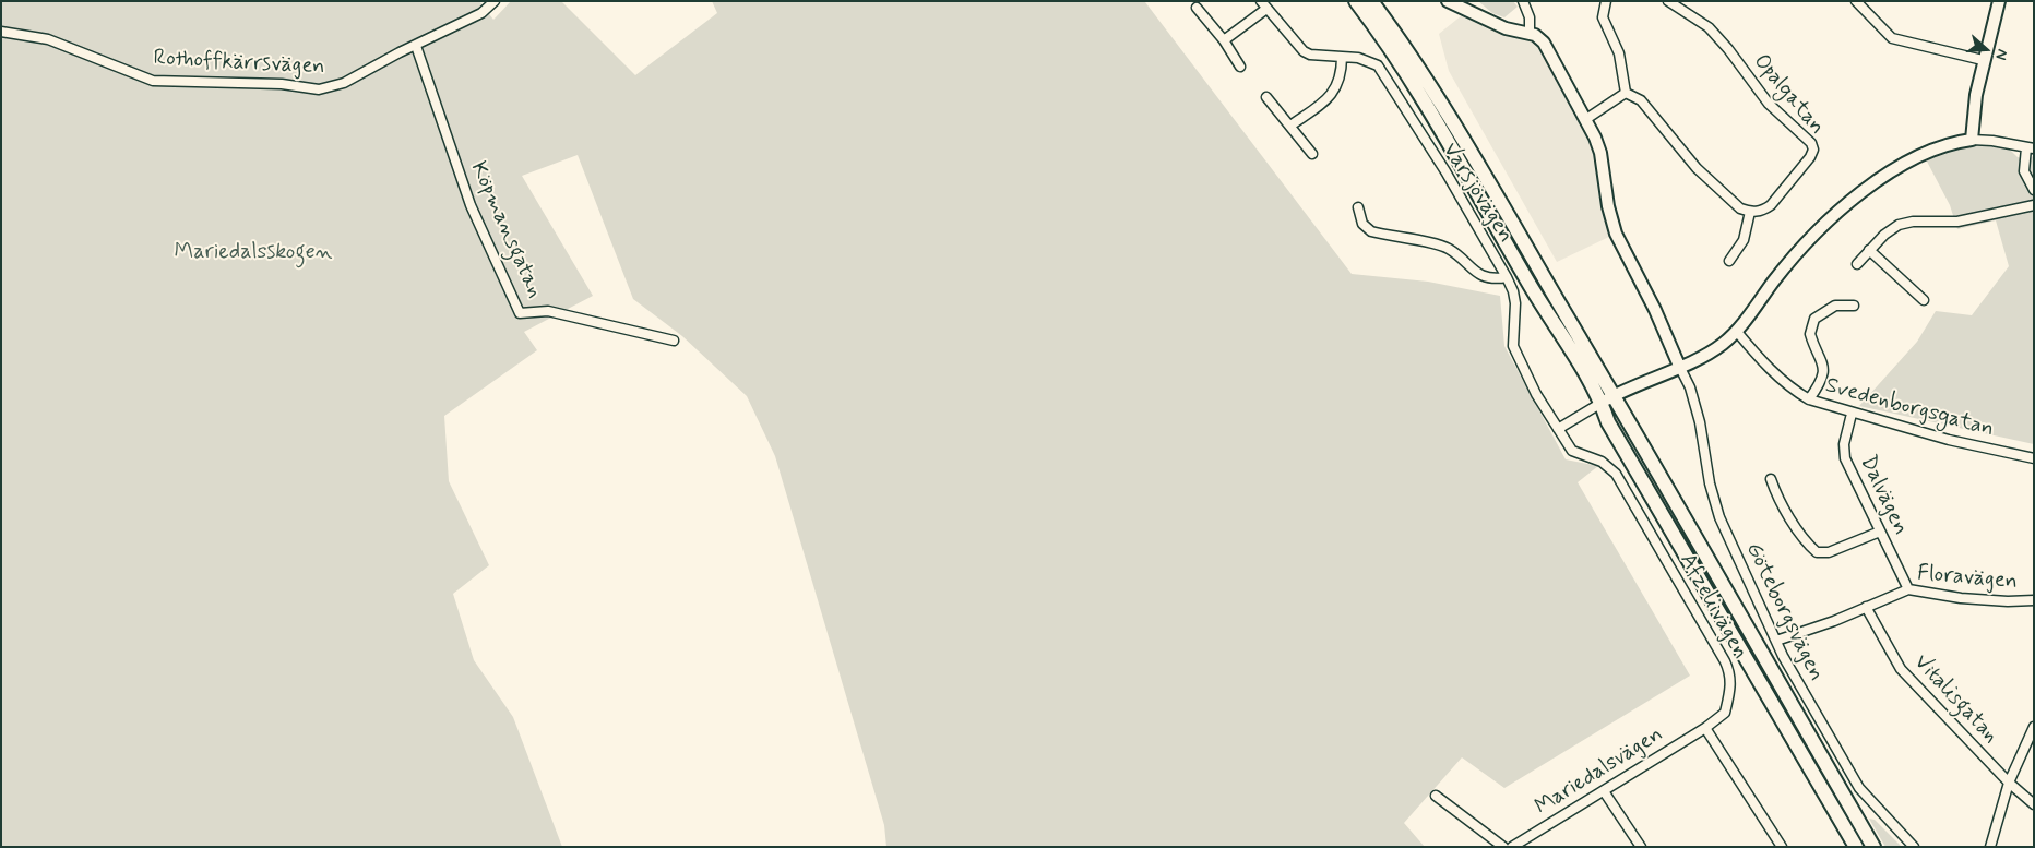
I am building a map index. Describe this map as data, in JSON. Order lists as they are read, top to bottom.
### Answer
{
  "streets": {
    "street": [
      "Rothoffkärrsvägen",
      "Opalgatan",
      "Varsjövägen",
      "Köpmansgatan",
      "Svedenborgsgatan",
      "Dalvägen",
      "Floravägen",
      "Afzeliivägen",
      "Göteborgsvägen",
      "Vitalisgatan",
      "Mariedalsvägen"
    ]
  },
  "crossings": [
    ["Rothoffkärrsvägen", "Köpmansgatan"],
    ["Varsjövägen", "Afzeliivägen"],
    ["Svedenborgsgatan", "Dalvägen"],
    ["Dalvägen", "Floravägen"],
    ["Floravägen", "Göteborgsvägen"],
    ["Floravägen", "Vitalisgatan"],
    ["Afzeliivägen", "Mariedalsvägen"]
  ],
  "parks": ["Mariedalsskogen"],
  "north": "right"
}
